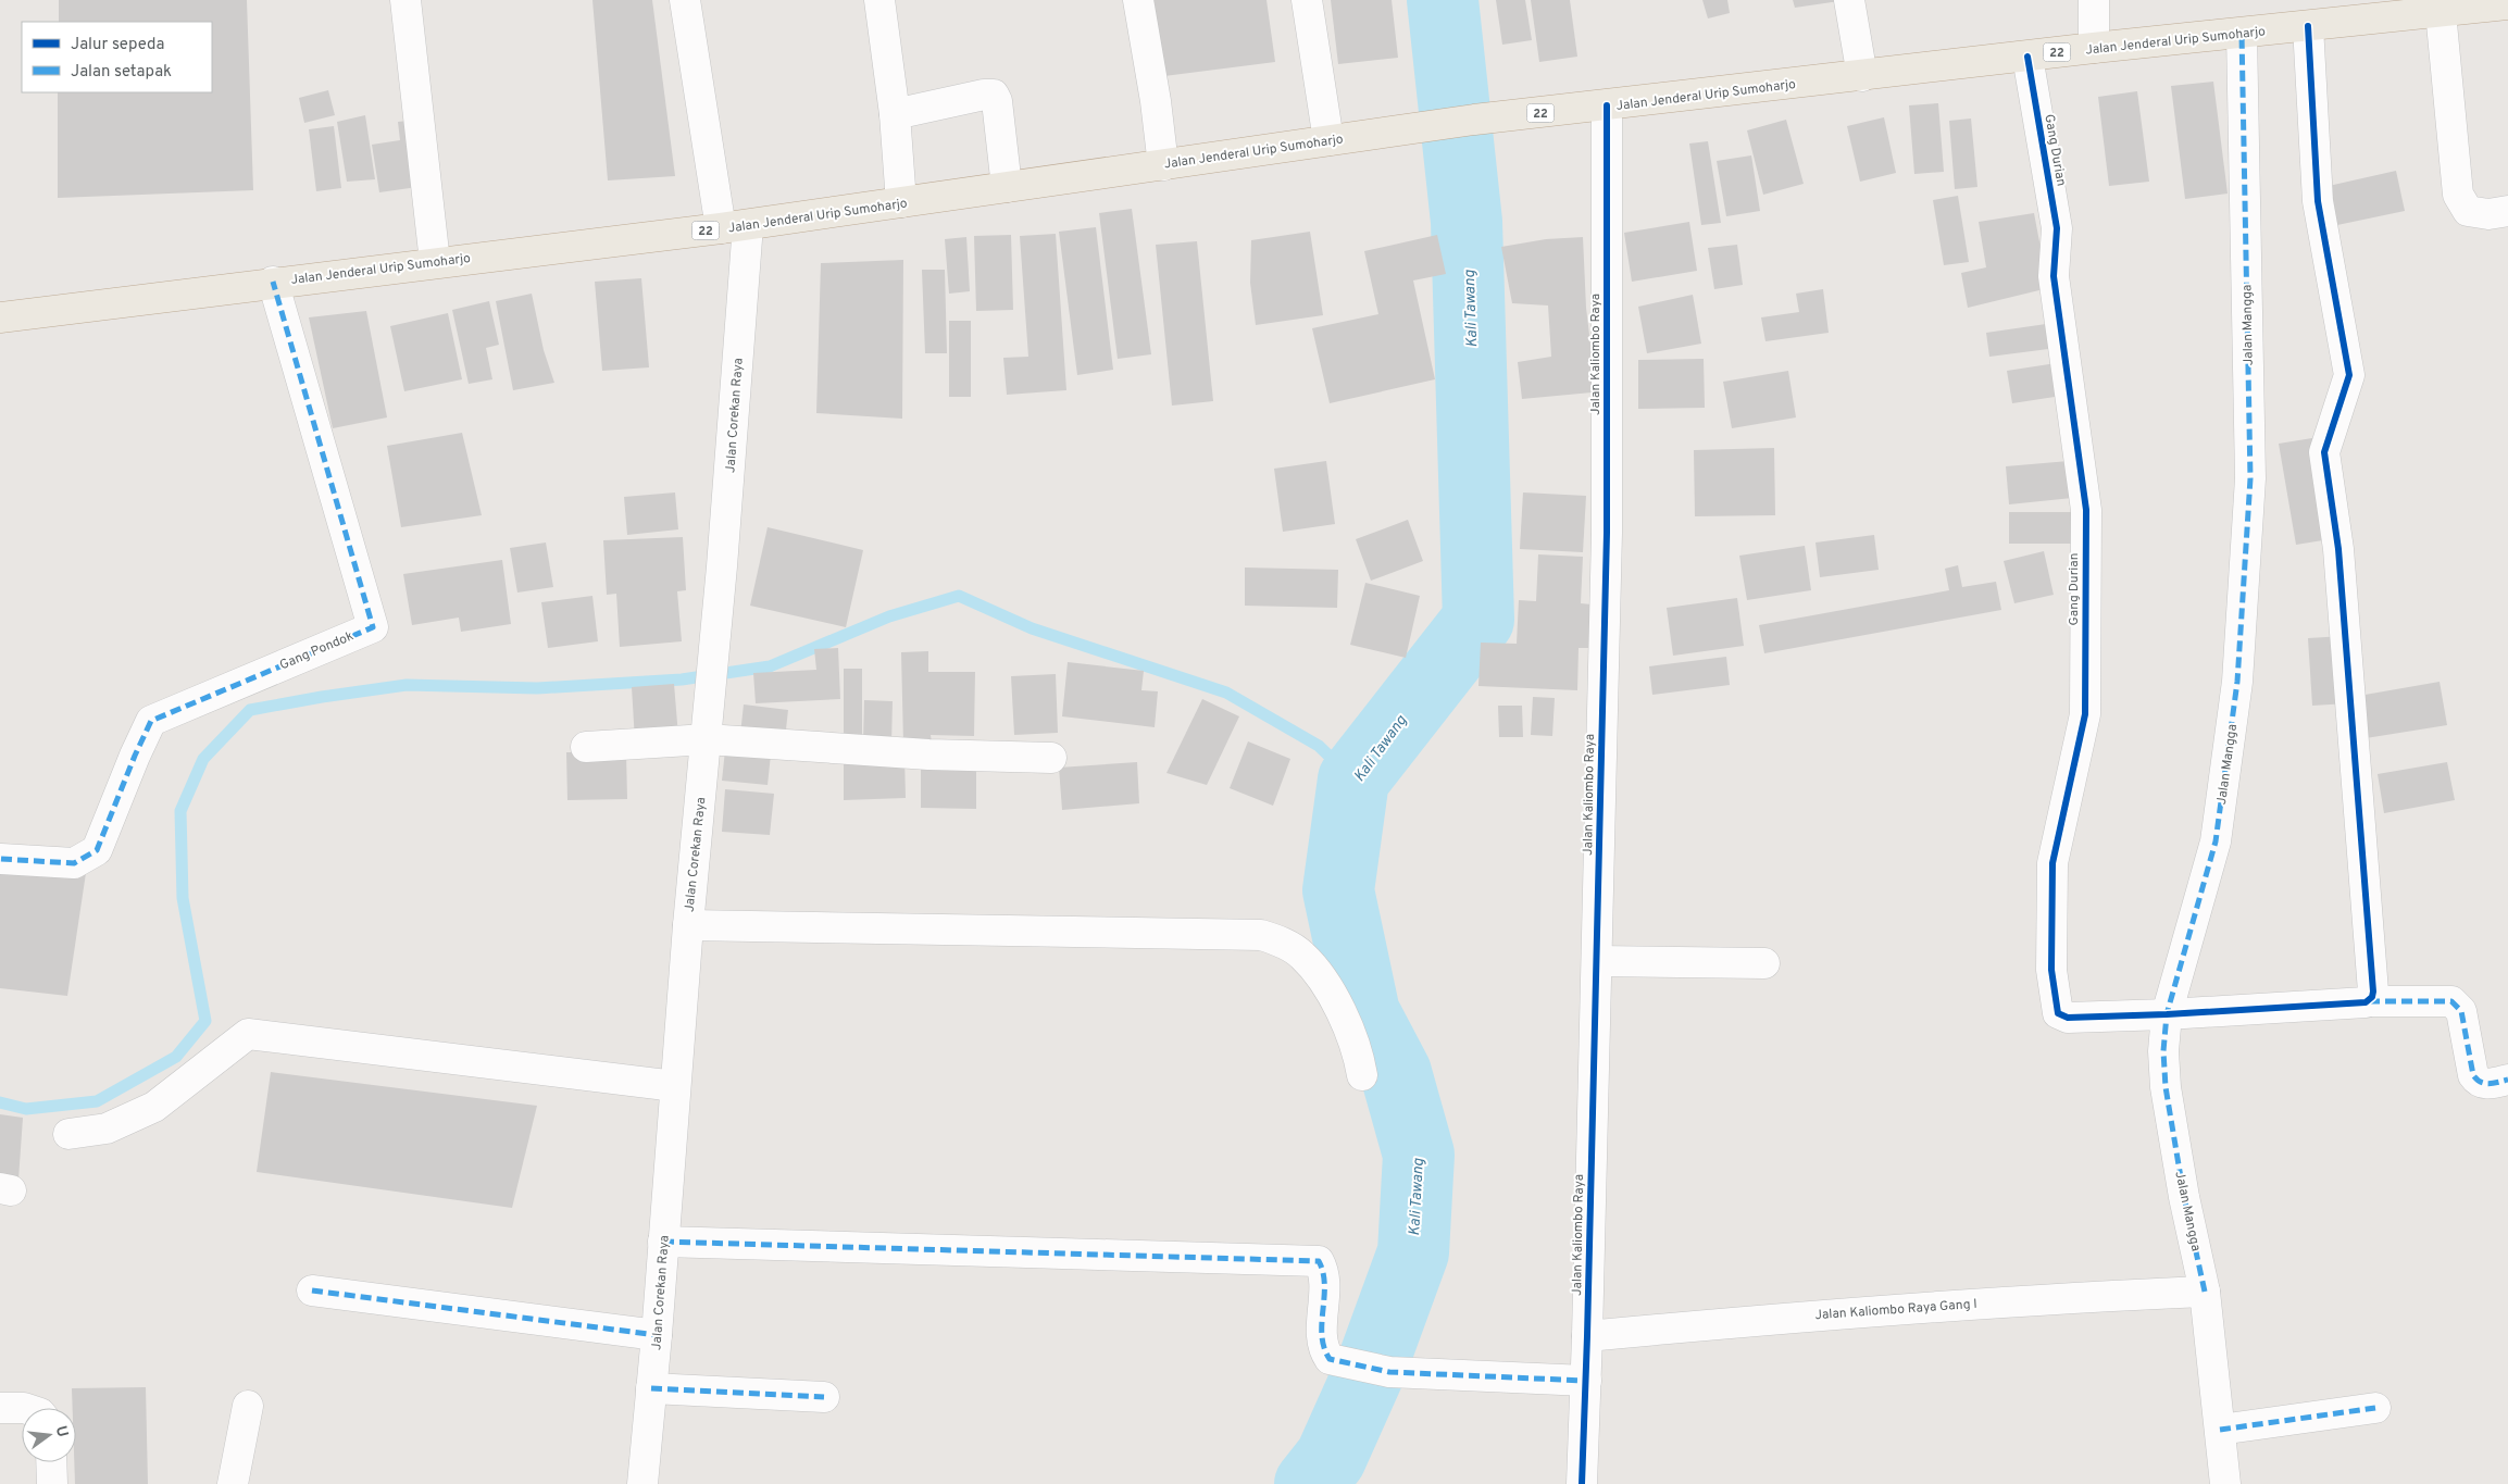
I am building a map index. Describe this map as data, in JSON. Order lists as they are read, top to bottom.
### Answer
{
  "streets": {
    "highway": ["Jalan Jenderal Urip Sumoharjo", "22"],
    "street": [
      "Gang Durian",
      "Jalan Mangga",
      "Jalan Kaliombo Raya",
      "Jalan Corekan Raya",
      "Gang Pondok",
      "Jalan Kaliombo Raya Gang I"
    ]
  },
  "crossings": [
    ["Jalan Jenderal Urip Sumoharjo", "Gang Durian"],
    ["Jalan Jenderal Urip Sumoharjo", "Jalan Mangga"],
    ["Jalan Jenderal Urip Sumoharjo", "Jalan Kaliombo Raya"],
    ["Jalan Jenderal Urip Sumoharjo", "Jalan Corekan Raya"],
    ["Jalan Jenderal Urip Sumoharjo", "Gang Pondok"],
    ["Gang Durian", "Jalan Mangga"],
    ["Jalan Mangga", "Jalan Kaliombo Raya Gang I"],
    ["Jalan Kaliombo Raya", "Jalan Kaliombo Raya Gang I"]
  ],
  "water": ["Kali Tawang"],
  "legend": ["Jalur sepeda", "Jalan setapak"],
  "north": "right"
}
